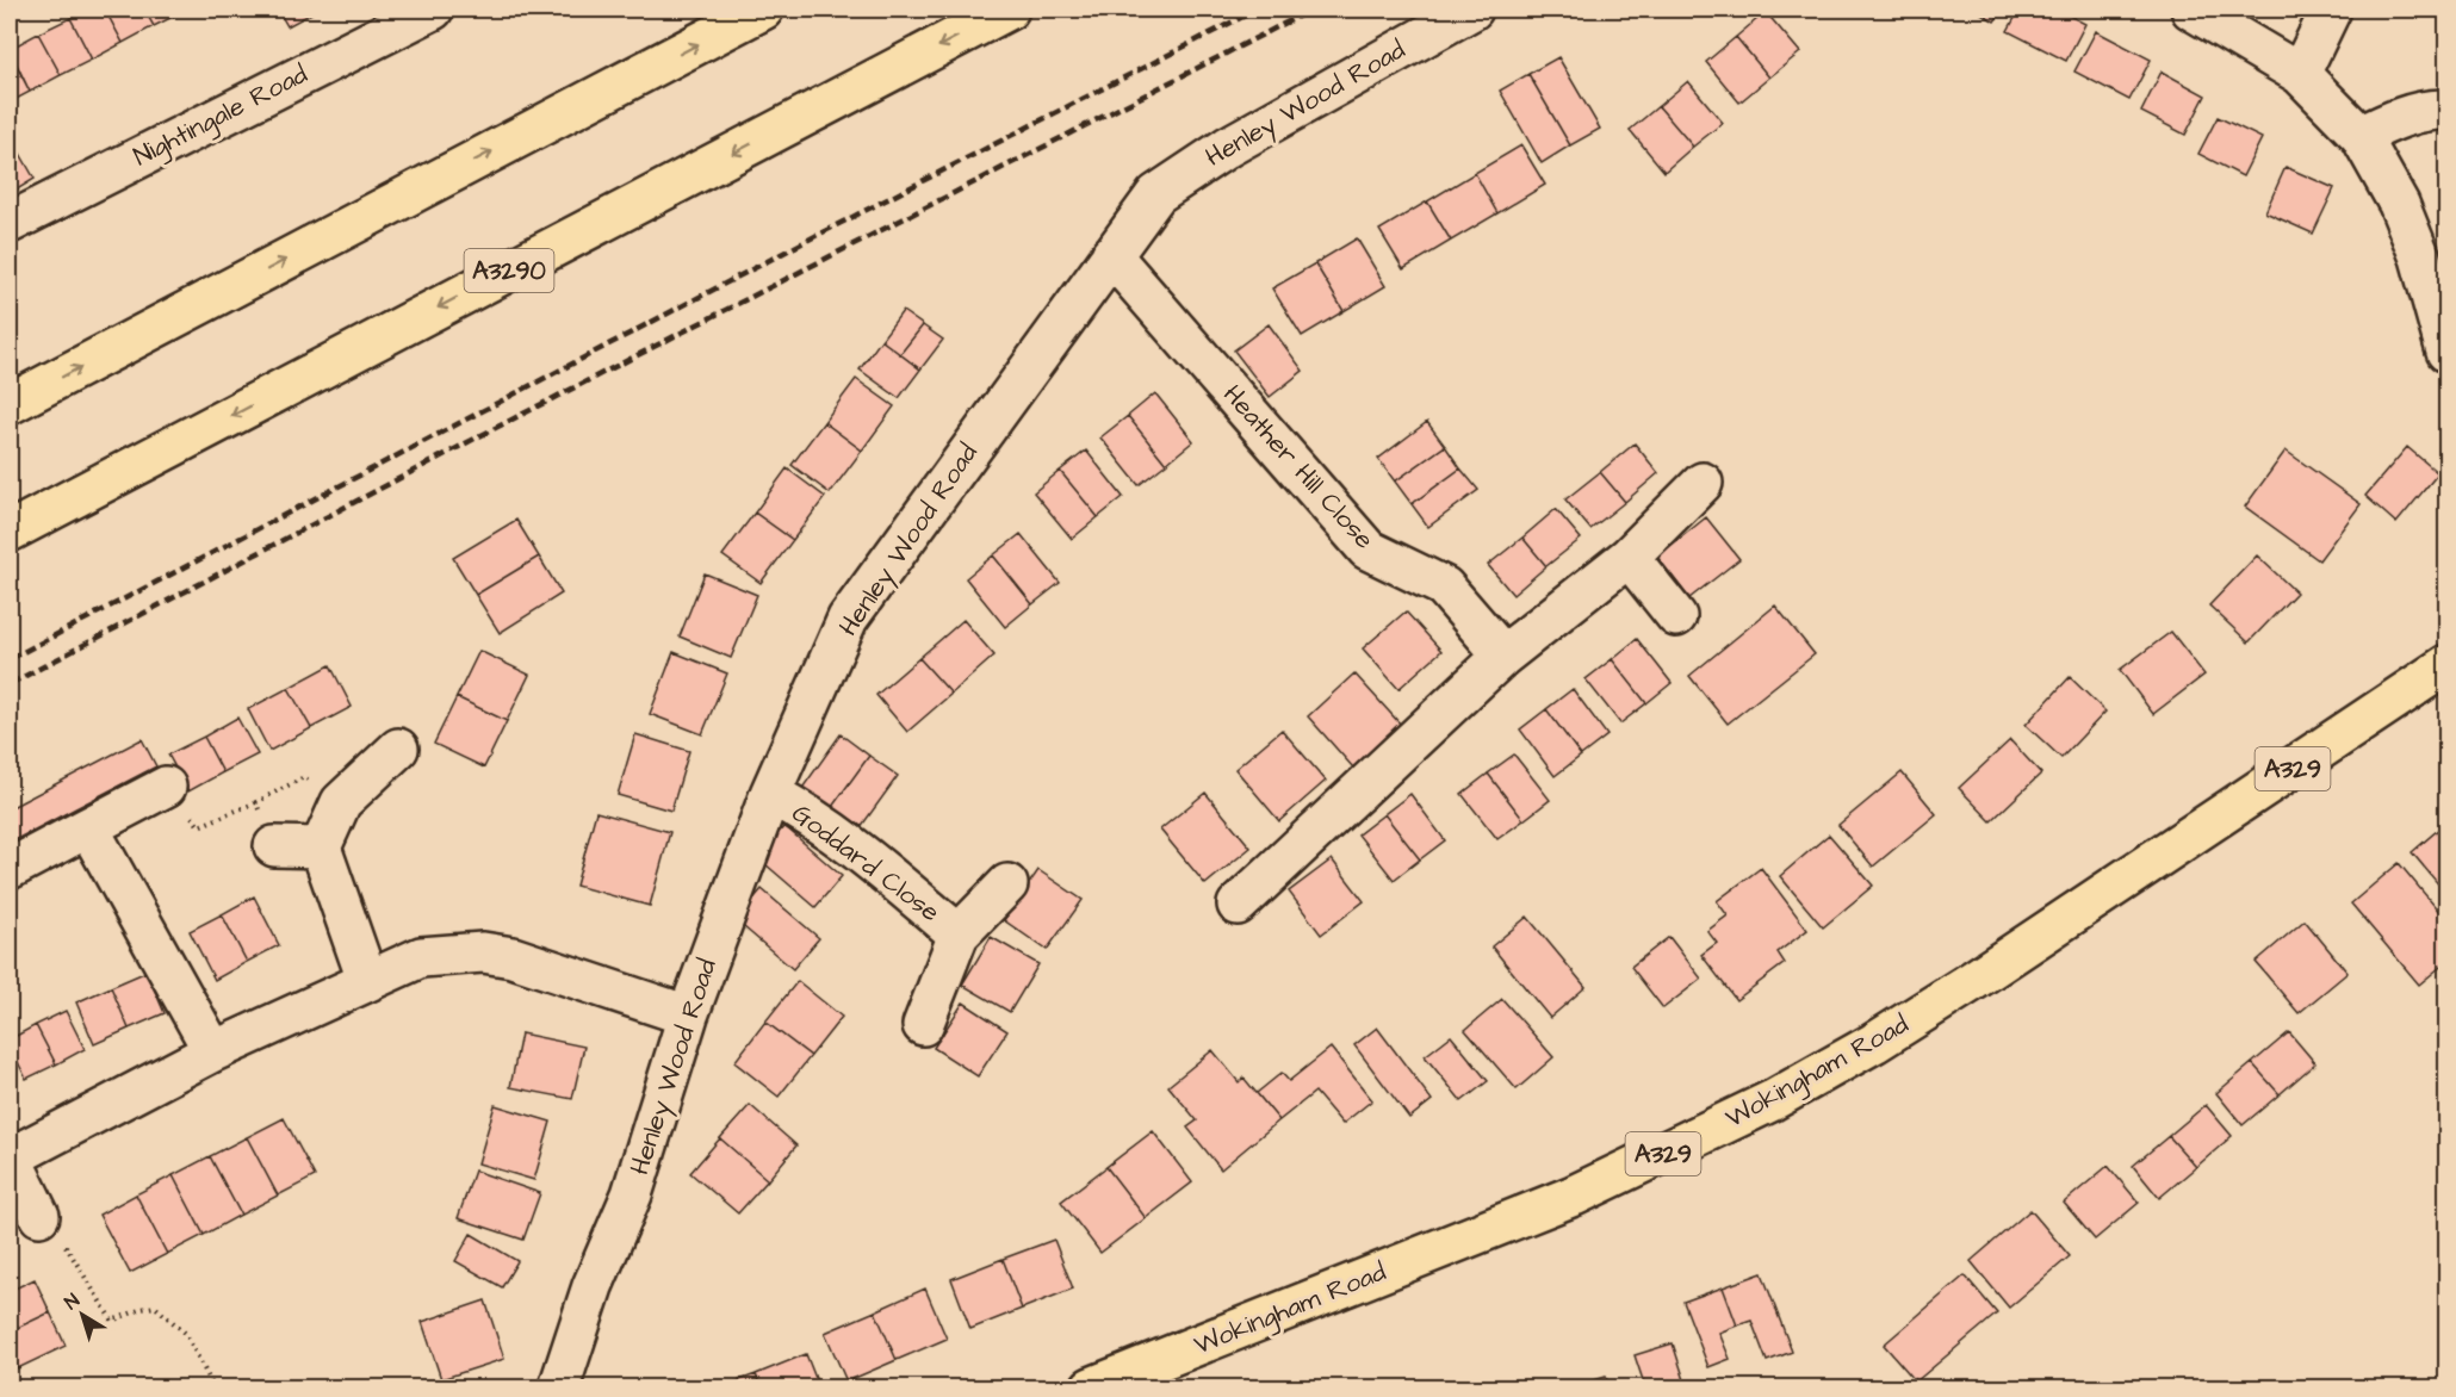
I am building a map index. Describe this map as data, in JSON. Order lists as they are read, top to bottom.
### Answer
{
  "streets": {
    "main road": ["A3290", "A329", "Wokingham Road"],
    "street": [
      "Henley Wood Road",
      "Nightingale Road",
      "Heather Hill Close",
      "Goddard Close"
    ]
  },
  "crossings": [
    ["Henley Wood Road", "Heather Hill Close"],
    ["Henley Wood Road", "Goddard Close"]
  ],
  "north": "top left"
}
